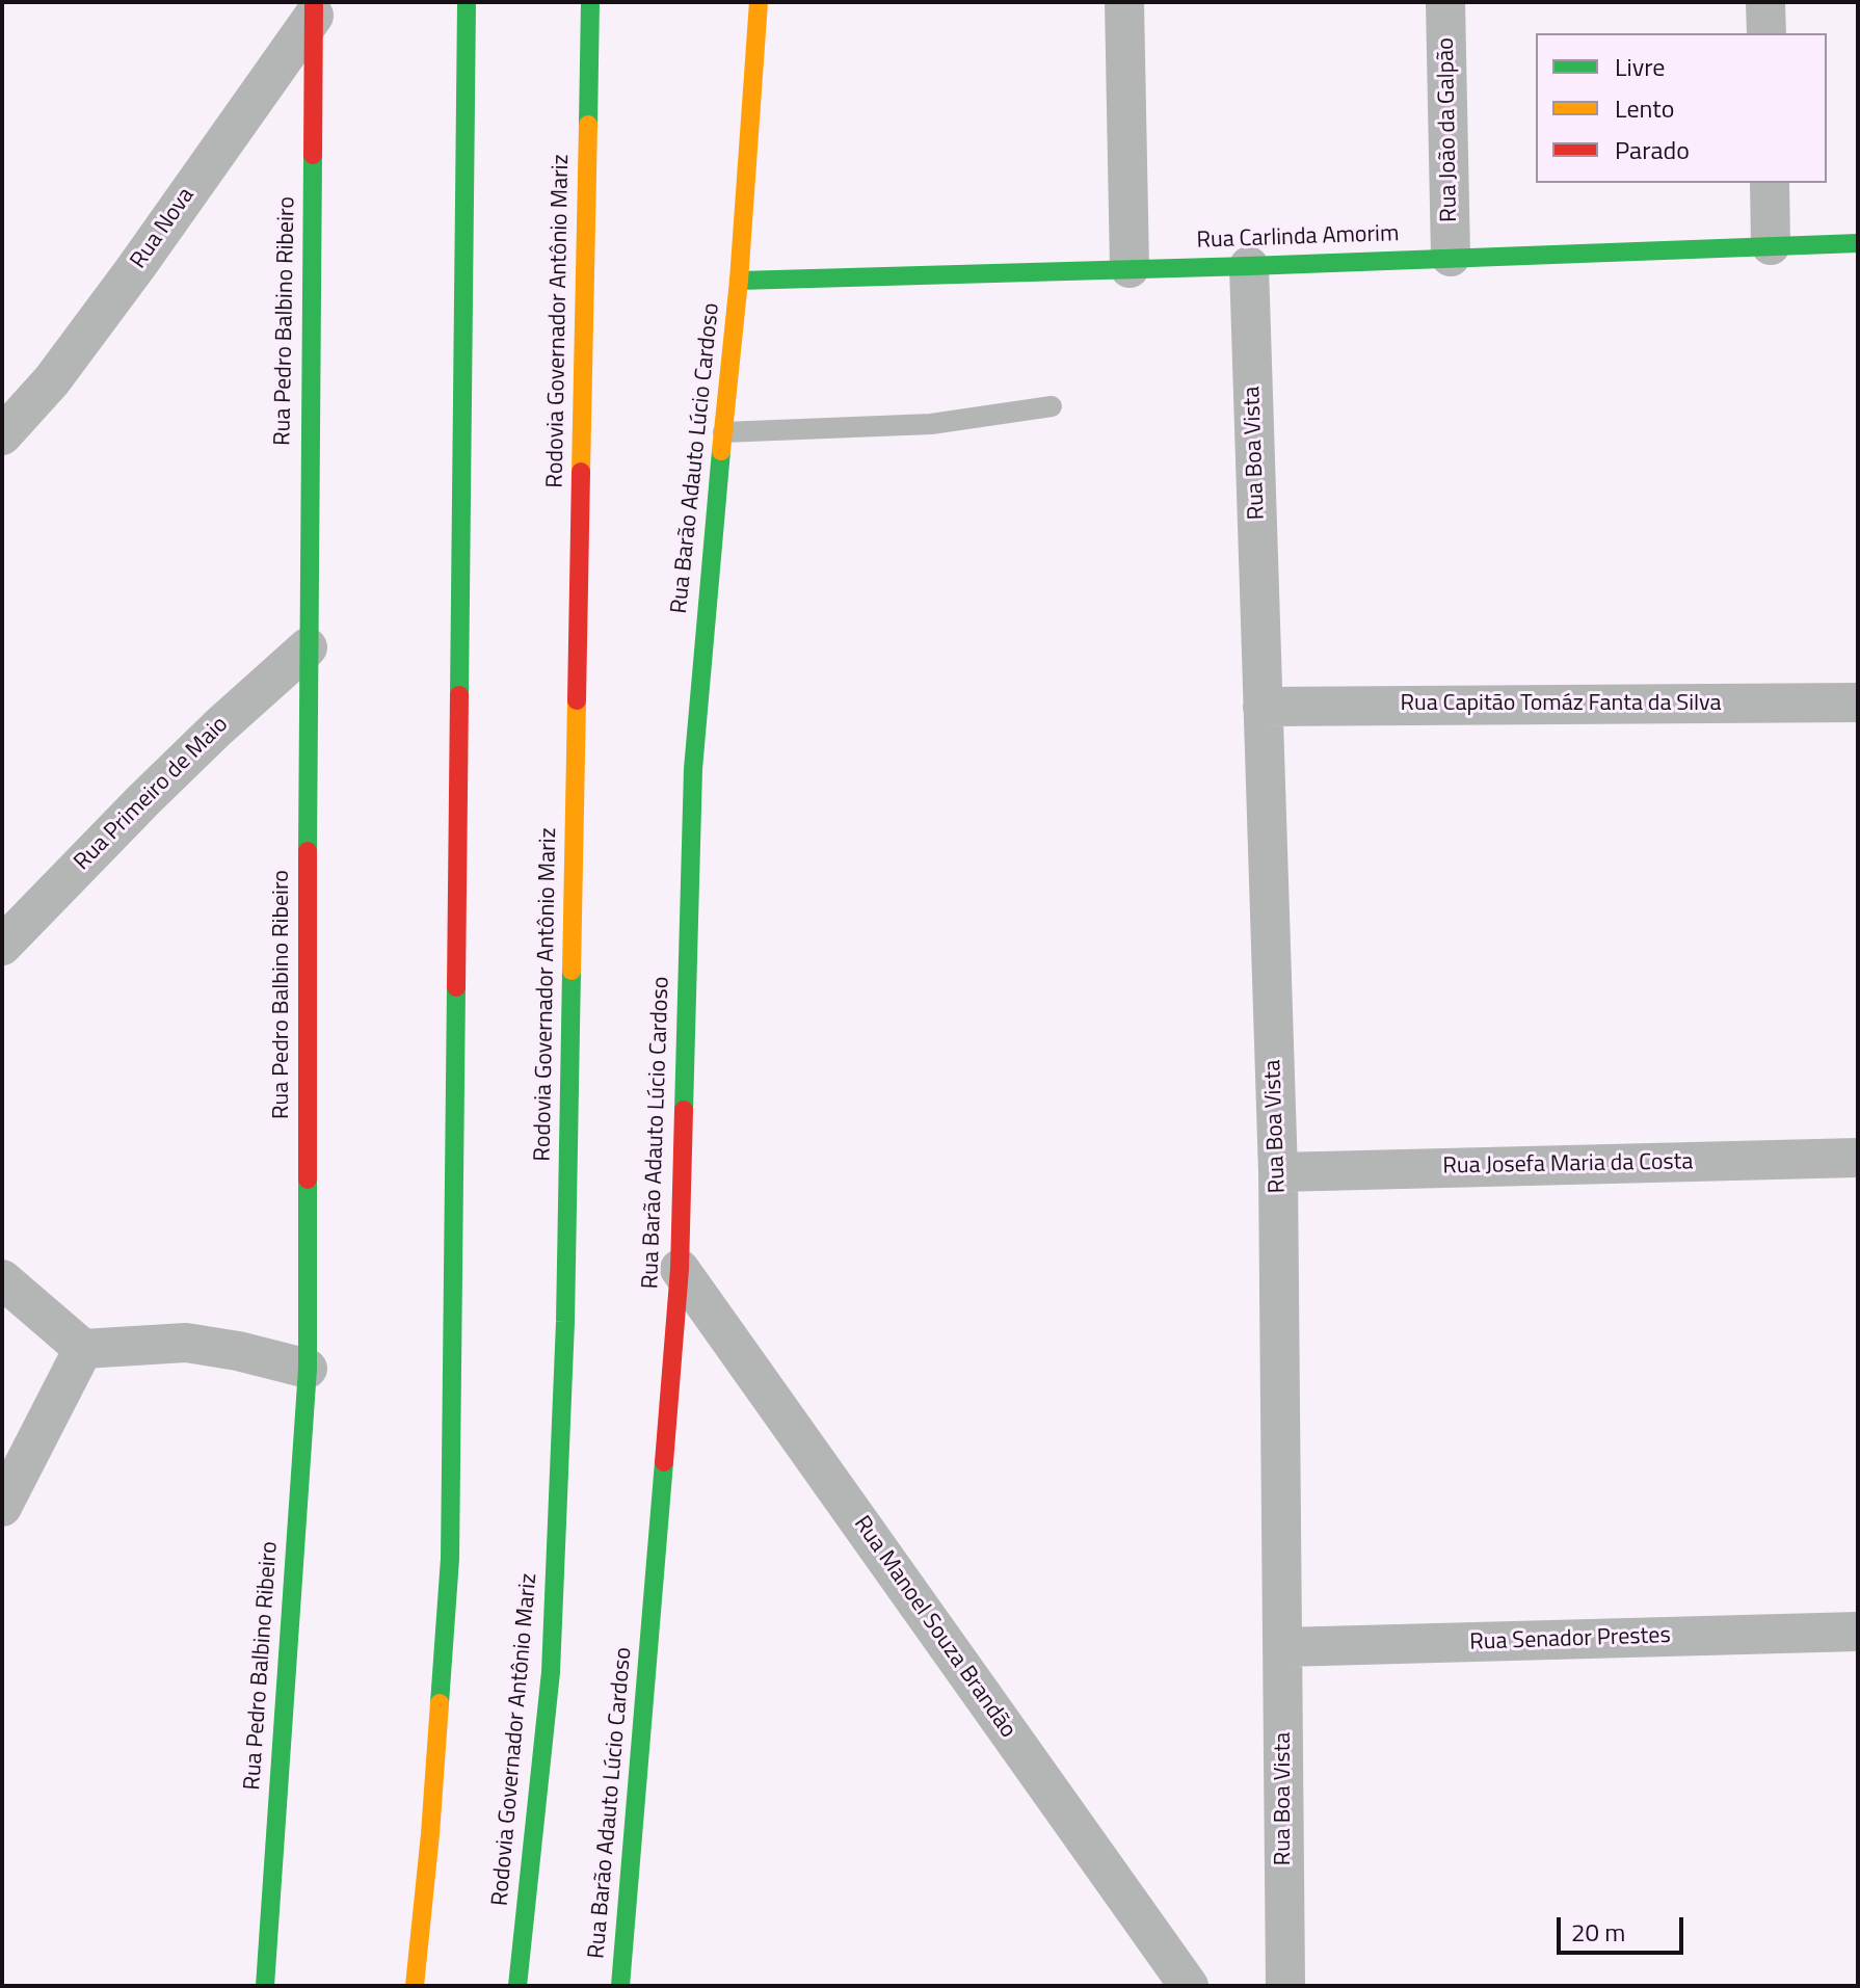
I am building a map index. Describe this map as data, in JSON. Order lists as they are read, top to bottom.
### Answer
{
  "streets": {
    "main road": [
      "Rua Carlinda Amorim",
      "Rua Pedro Balbino Ribeiro",
      "Rodovia Governador Antônio Mariz",
      "Rua Barão Adauto Lúcio Cardoso"
    ],
    "street": [
      "Rua João da Galpão",
      "Rua Nova",
      "Rua Boa Vista",
      "Rua Capitão Tomáz Fanta da Silva",
      "Rua Primeiro de Maio",
      "Rua Josefa Maria da Costa",
      "Rua Manoel Souza Brandão",
      "Rua Senador Prestes"
    ]
  },
  "crossings": [
    ["Rua João da Galpão", "Rua Carlinda Amorim"],
    ["Rua Nova", "Rua Pedro Balbino Ribeiro"],
    ["Rua Carlinda Amorim", "Rua Boa Vista"],
    ["Rua Carlinda Amorim", "Rua Barão Adauto Lúcio Cardoso"],
    ["Rua Pedro Balbino Ribeiro", "Rua Primeiro de Maio"],
    ["Rua Boa Vista", "Rua Capitão Tomáz Fanta da Silva"],
    ["Rua Boa Vista", "Rua Josefa Maria da Costa"],
    ["Rua Boa Vista", "Rua Senador Prestes"],
    ["Rua Barão Adauto Lúcio Cardoso", "Rua Manoel Souza Brandão"]
  ],
  "legend": ["Livre", "Lento", "Parado"],
  "scale_bar": "20 m"
}
